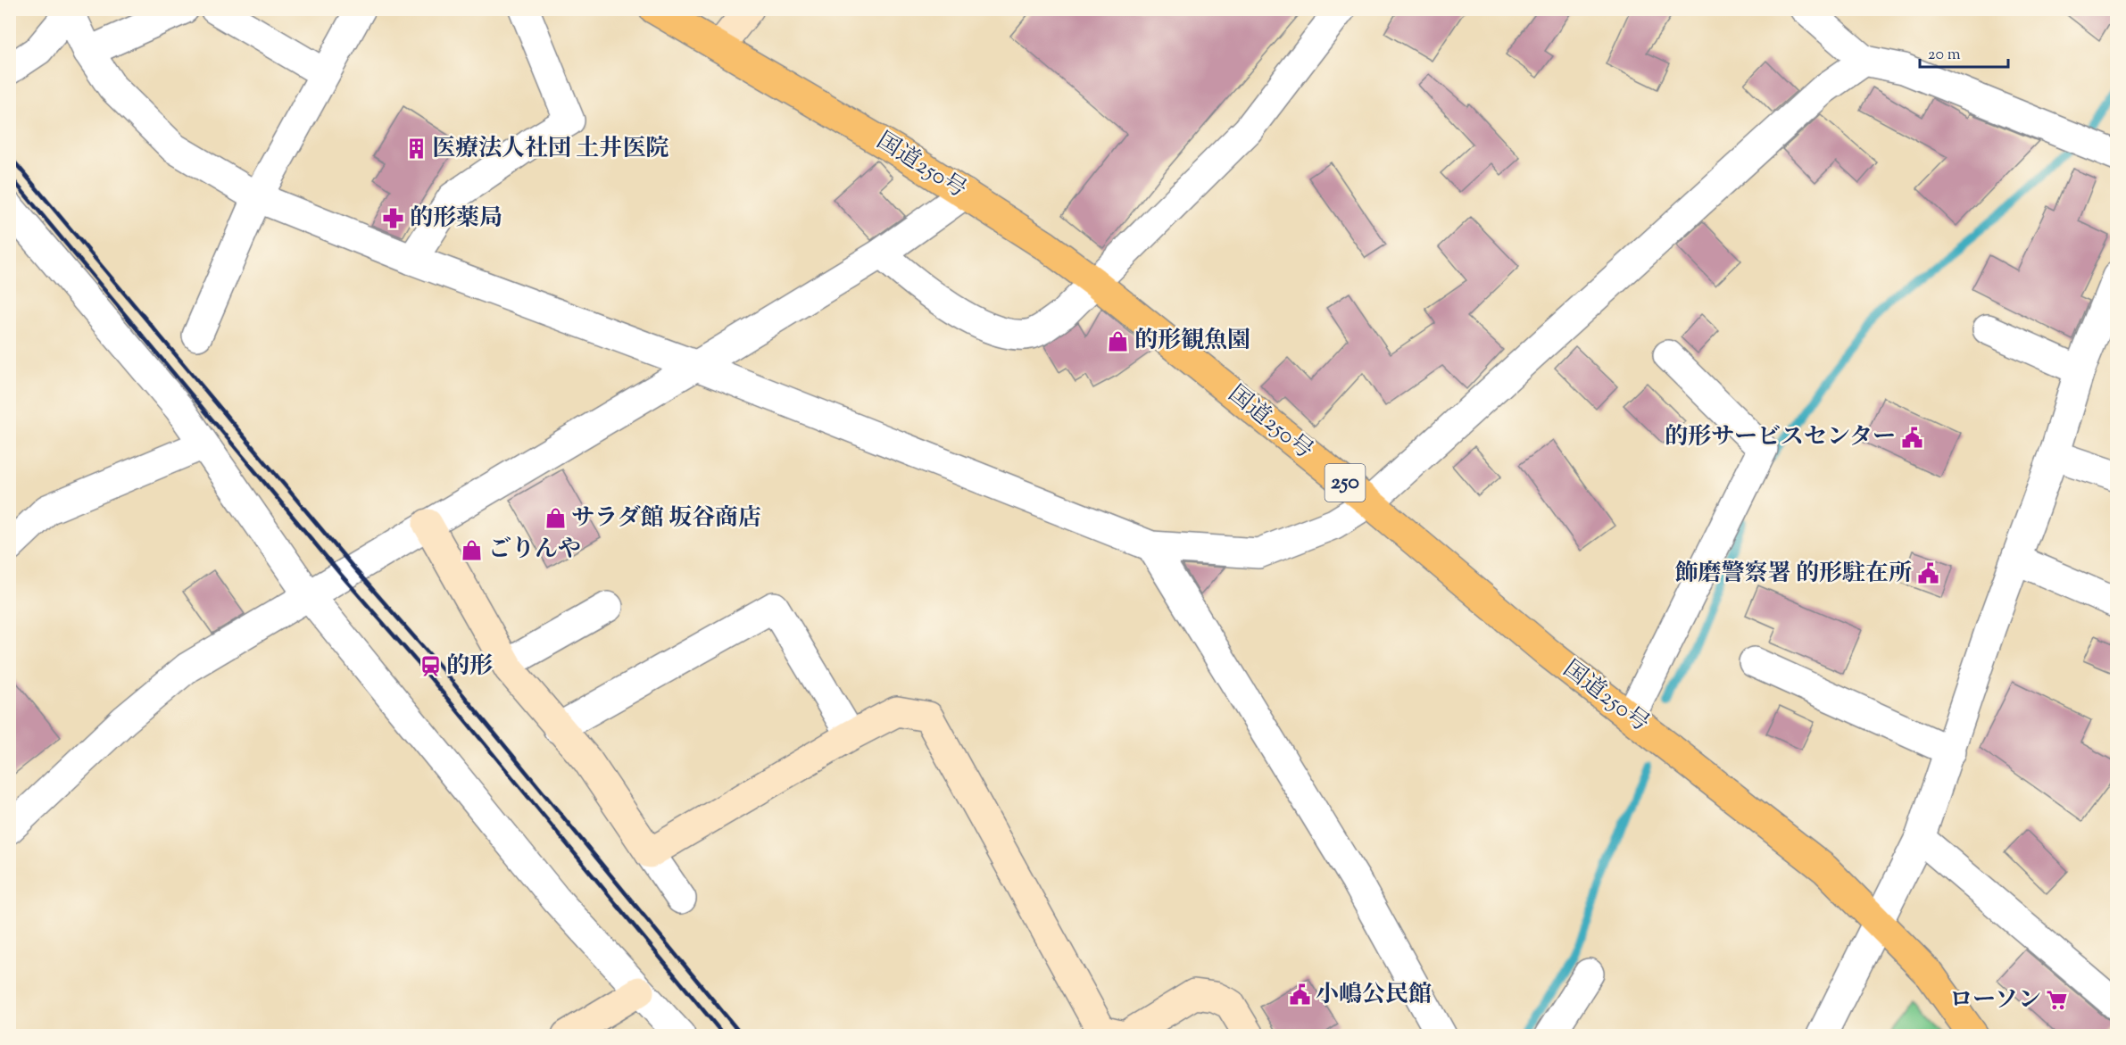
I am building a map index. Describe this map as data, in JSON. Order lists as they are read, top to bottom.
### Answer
{
  "streets": {
    "highway": ["国道250号", "250"]
  },
  "places": {
    "building": ["医療法人社団 土井医院"],
    "pharmacy": ["的形薬局"],
    "shop": ["的形観魚園", "サラダ館 坂谷商店", "ごりんや"],
    "public building": ["的形サービスセンター", "飾磨警察署 的形駐在所", "小嶋公民館"],
    "station": ["的形"],
    "supermarket": ["ローソン"]
  },
  "scale_bar": "20 m"
}
